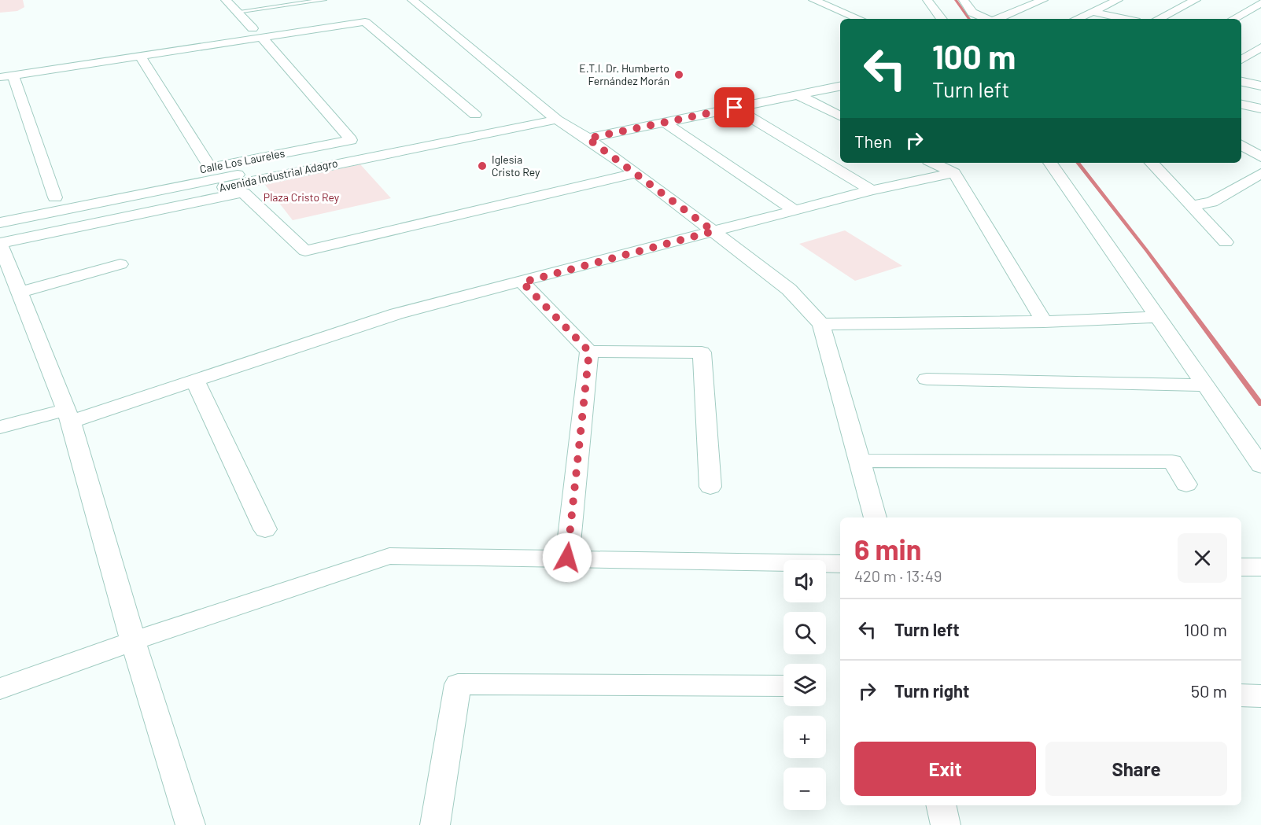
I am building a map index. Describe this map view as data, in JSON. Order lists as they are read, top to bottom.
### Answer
{
  "streets": {
    "street": ["Calle Los Laureles", "Avenida Industrial Adagro"]
  },
  "parks": ["Plaza Cristo Rey"],
  "places": ["E.T.I. Dr. Humberto Fernández Morán", "Iglesia Cristo Rey"],
  "page": {
    "turn": ["100 m", "Turn left"],
    "then": "Then",
    "heading": ["6 min", "420 m · 13:49"],
    "map_buttons": ["+", "−"],
    "list": [
      {
        "name": "Turn left",
        "value": "100 m"
      },
      {
        "name": "Turn right",
        "value": "50 m"
      }
    ],
    "buttons": ["Exit", "Share"]
  }
}
